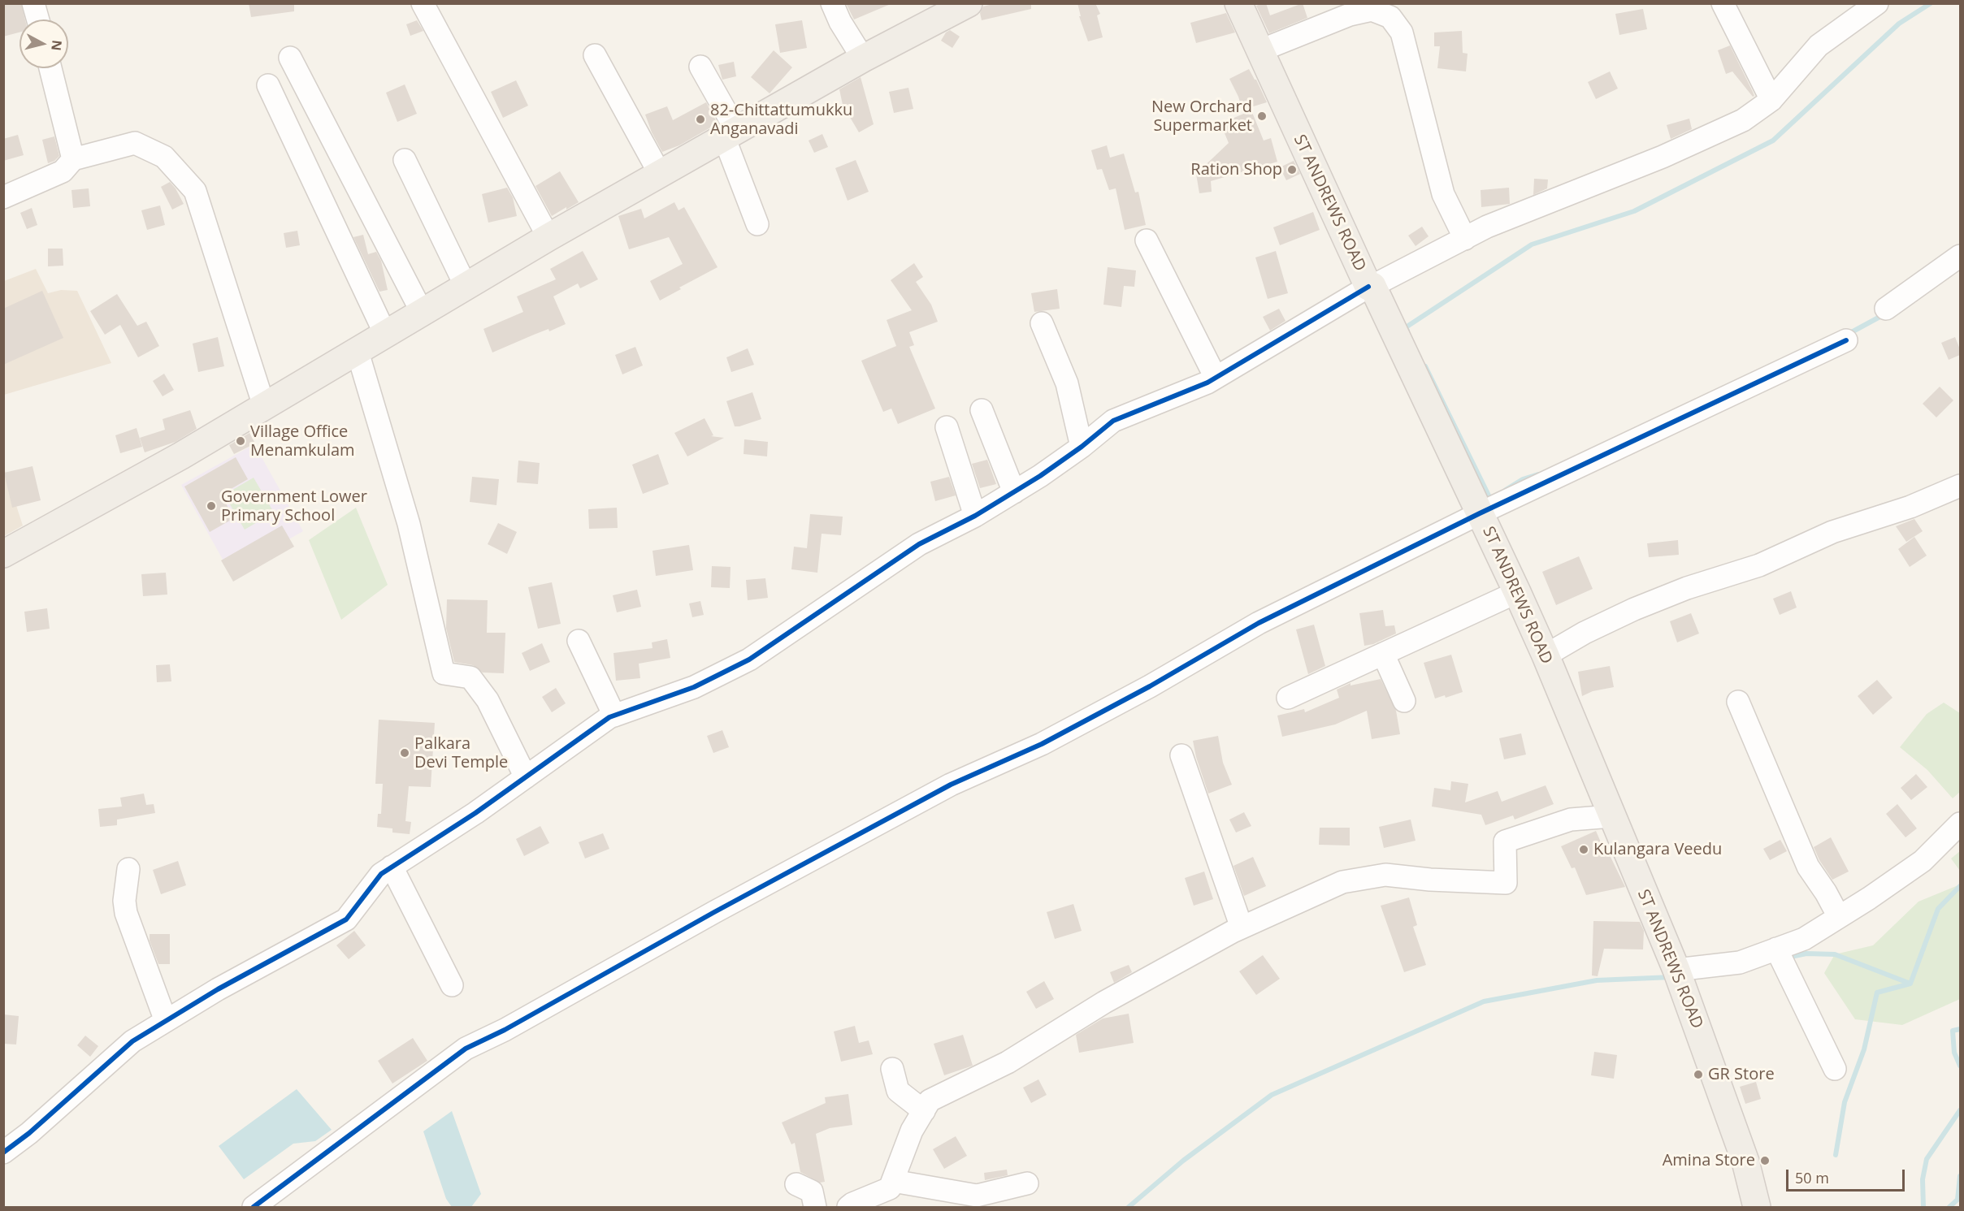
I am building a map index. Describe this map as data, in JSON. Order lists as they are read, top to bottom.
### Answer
{
  "streets": {
    "main road": ["ST ANDREWS ROAD"]
  },
  "places": [
    "New Orchard Supermarket",
    "82-Chittattumukku Anganavadi",
    "Ration Shop",
    "Village Office Menamkulam",
    "Government Lower Primary School",
    "Palkara Devi Temple",
    "Kulangara Veedu",
    "GR Store",
    "Amina Store"
  ],
  "scale_bar": "50 m",
  "north": "right"
}
